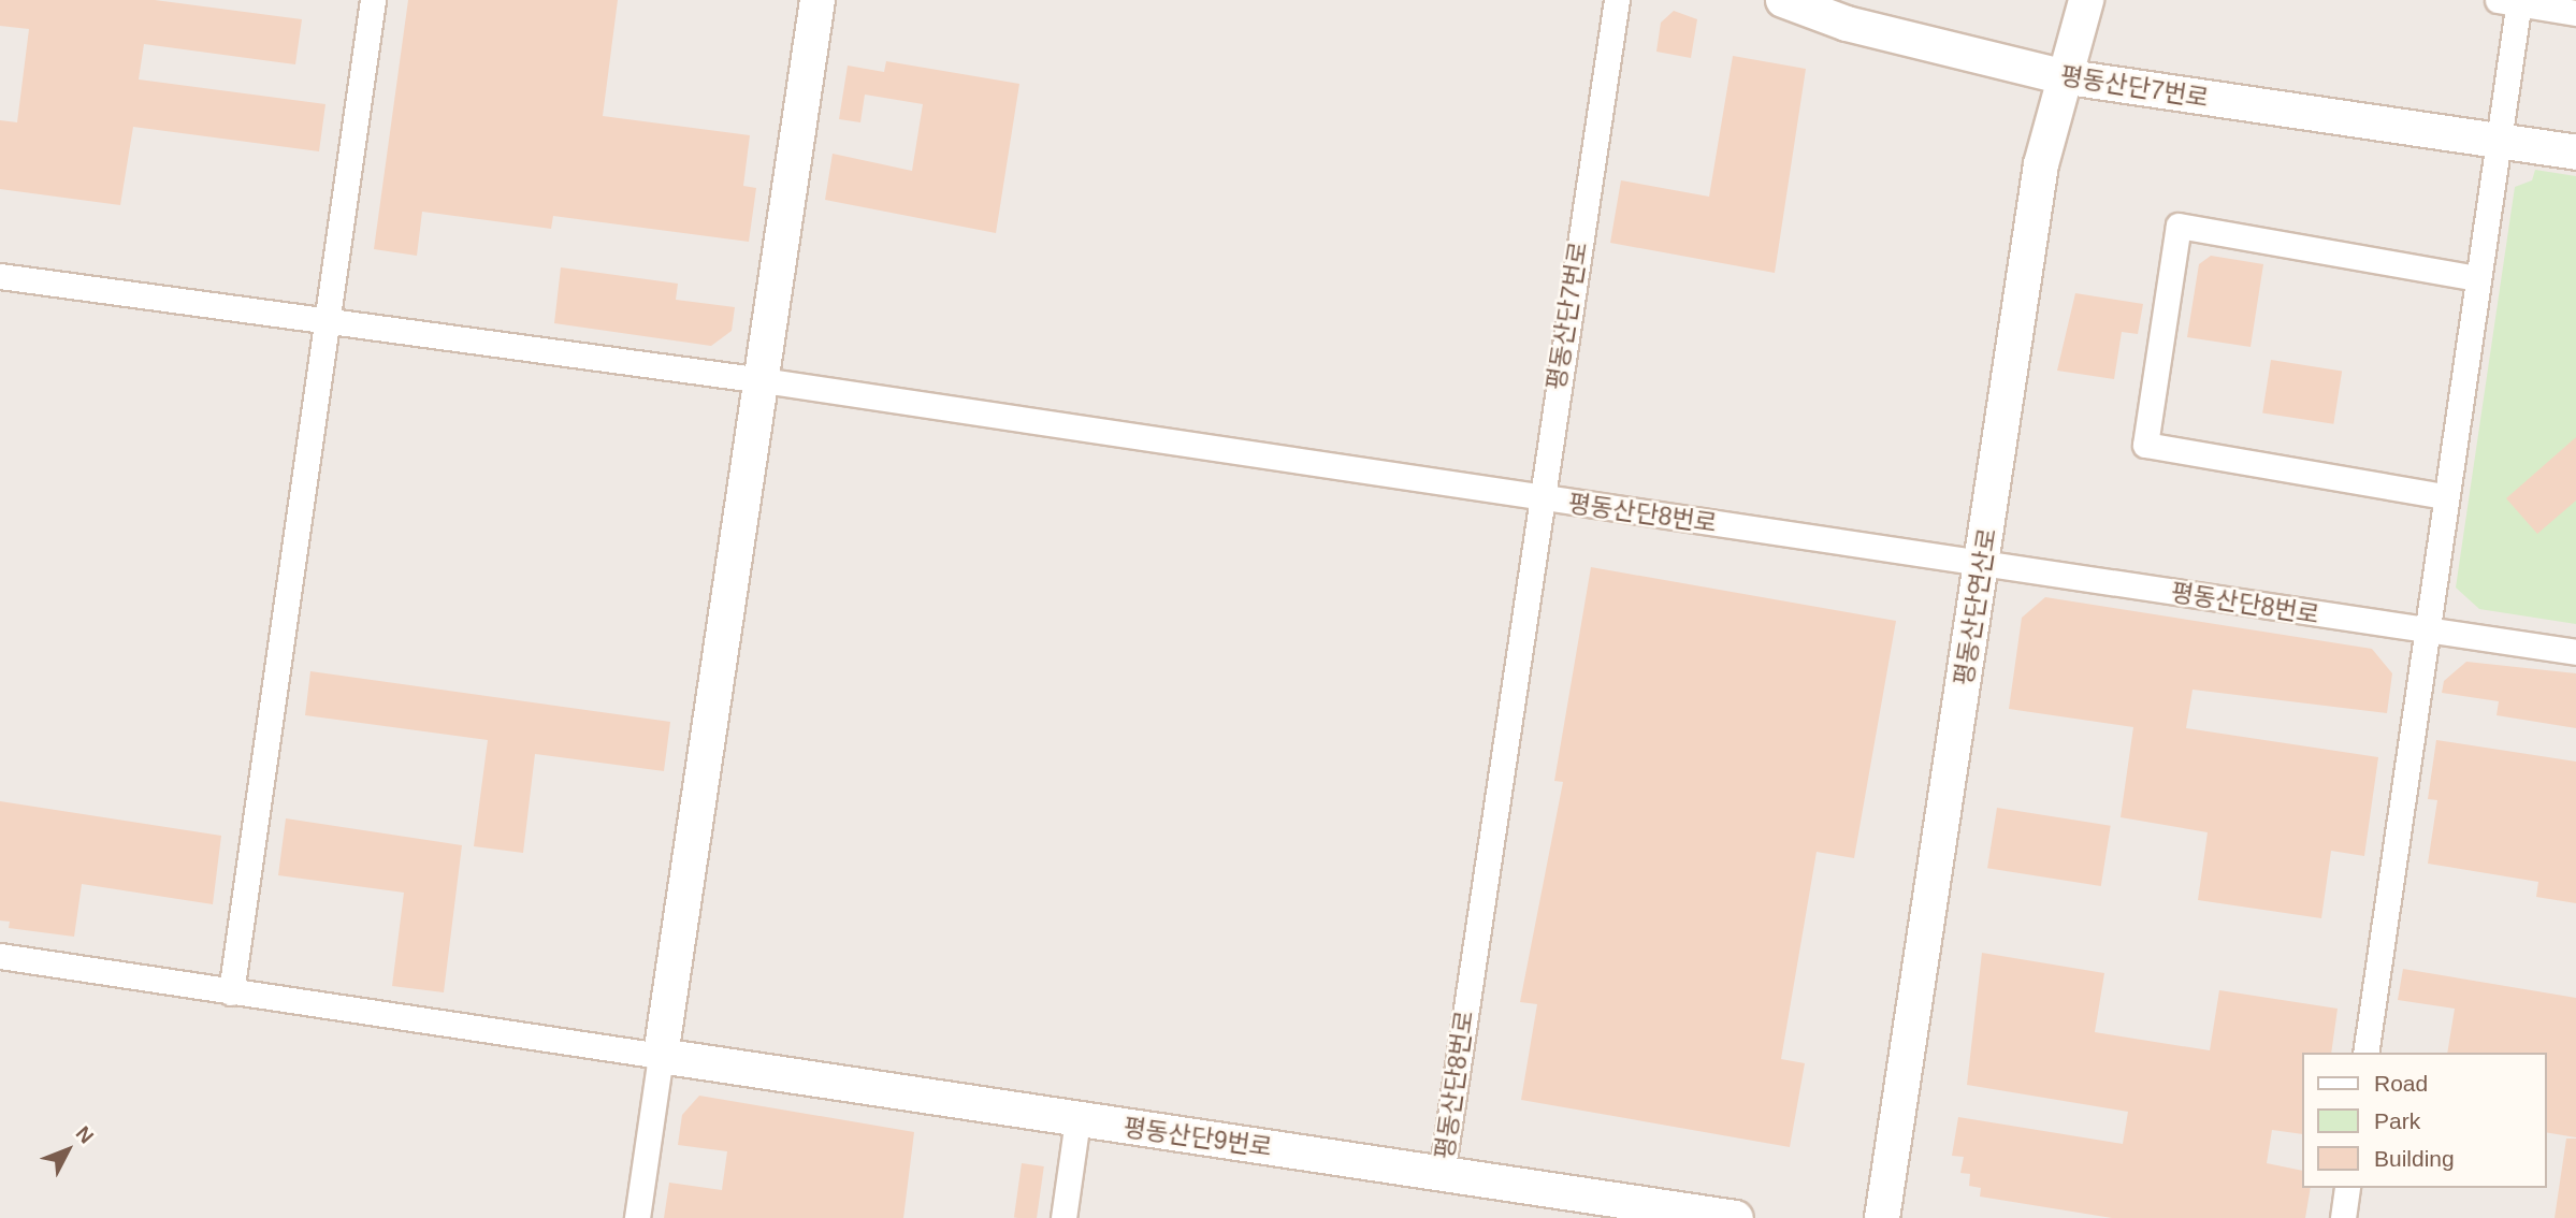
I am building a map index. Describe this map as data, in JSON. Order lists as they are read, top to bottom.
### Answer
{
  "streets": {
    "street": [
      "평동산단7번로",
      "평동산단8번로",
      "평동산단연산로",
      "평동산단9번로"
    ]
  },
  "crossings": [
    ["평동산단7번로", "평동산단8번로"],
    ["평동산단7번로", "평동산단연산로"],
    ["평동산단8번로", "평동산단연산로"],
    ["평동산단8번로", "평동산단9번로"]
  ],
  "legend": ["Road", "Park", "Building"],
  "north": "top right"
}
